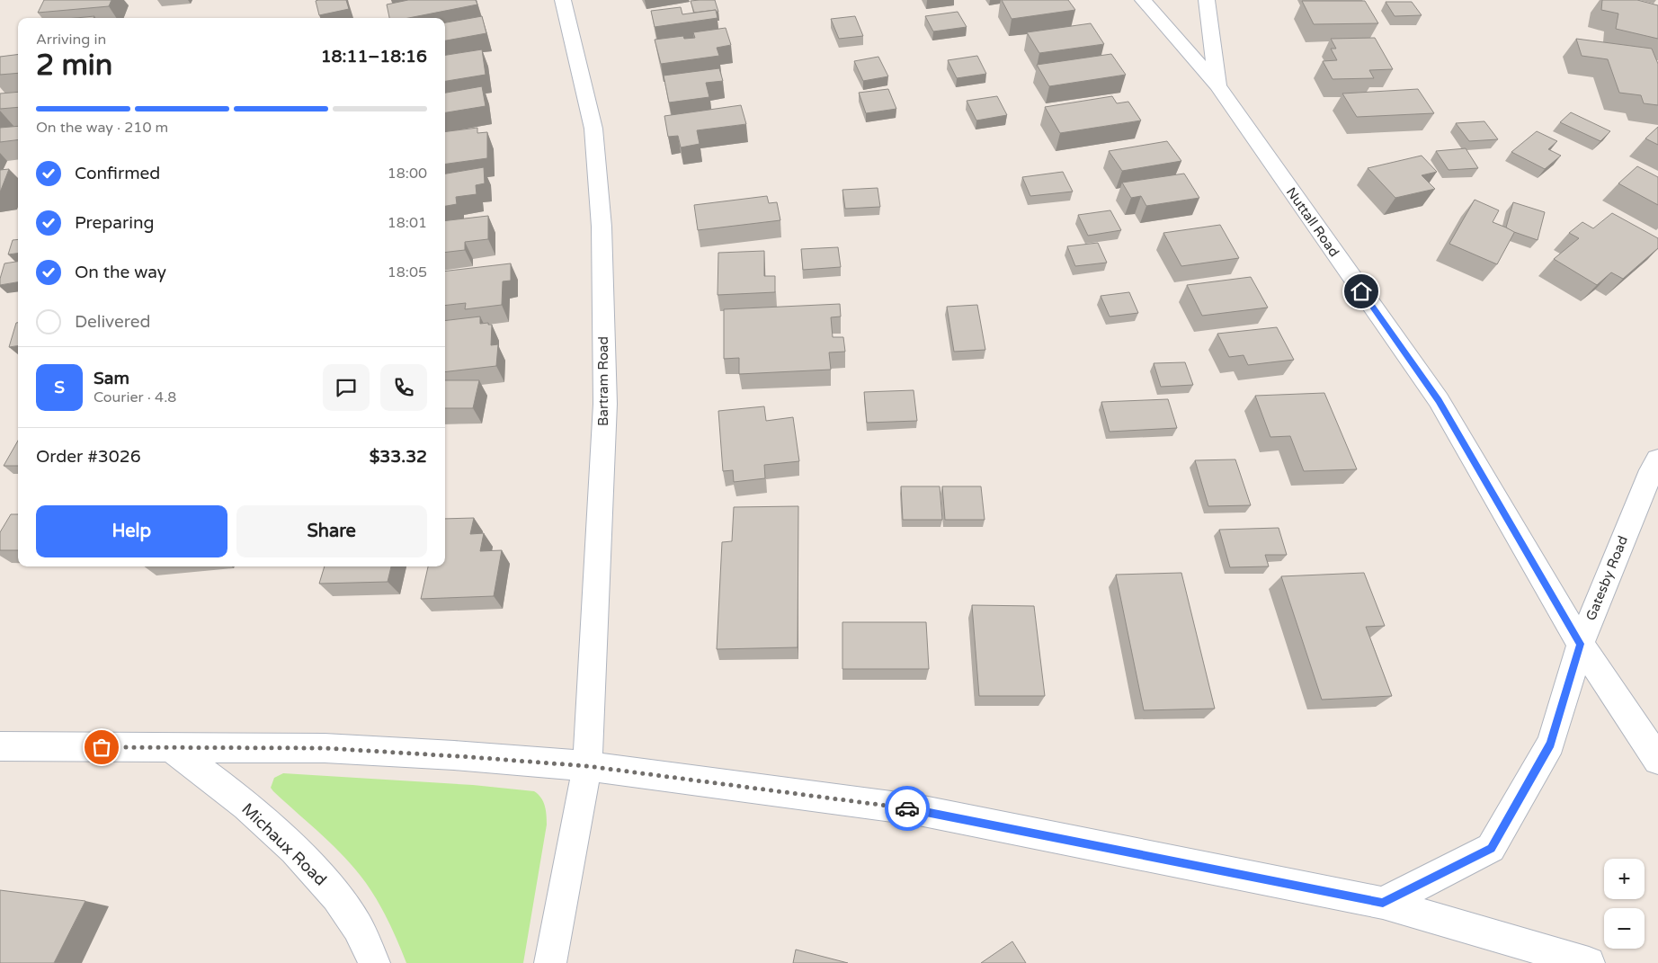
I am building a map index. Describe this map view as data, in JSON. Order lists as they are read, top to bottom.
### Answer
{
  "streets": {
    "street": [
      "Nuttall Road",
      "Bartram Road",
      "Gatesby Road",
      "Michaux Road"
    ]
  },
  "crossings": [
    ["Nuttall Road", "Gatesby Road"]
  ],
  "page": {
    "heading": ["2 min", "Arriving in", "18:11–18:16"],
    "panel": [
      "Sam",
      "Courier · 4.8",
      "Order #3026",
      "$33.32"
    ],
    "bar": "On the way · 210 m",
    "list": [
      ["Confirmed", "18:00"],
      ["Preparing", "18:01"],
      ["On the way", "18:05"],
      "Delivered"
    ],
    "round": "S",
    "buttons": ["Help", "Share"],
    "map_buttons": ["+", "−"]
  }
}
